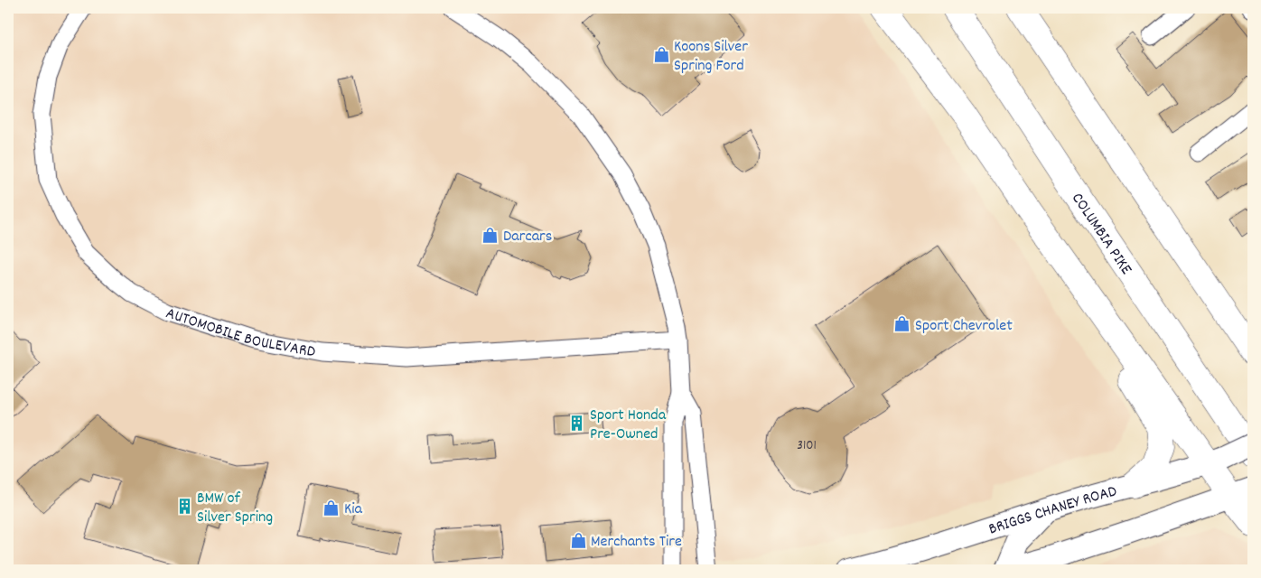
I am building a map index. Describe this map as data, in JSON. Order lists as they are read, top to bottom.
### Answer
{
  "streets": {
    "highway": ["COLUMBIA PIKE"],
    "main road": ["BRIGGS CHANEY ROAD"],
    "street": ["AUTOMOBILE BOULEVARD"]
  },
  "places": {
    "shop": [
      "Koons Silver Spring Ford",
      "Darcars",
      "Sport Chevrolet",
      "Kia",
      "Merchants Tire"
    ],
    "building": ["Sport Honda Pre-Owned", "BMW of Silver Spring"]
  },
  "house_numbers": ["3101"]
}
